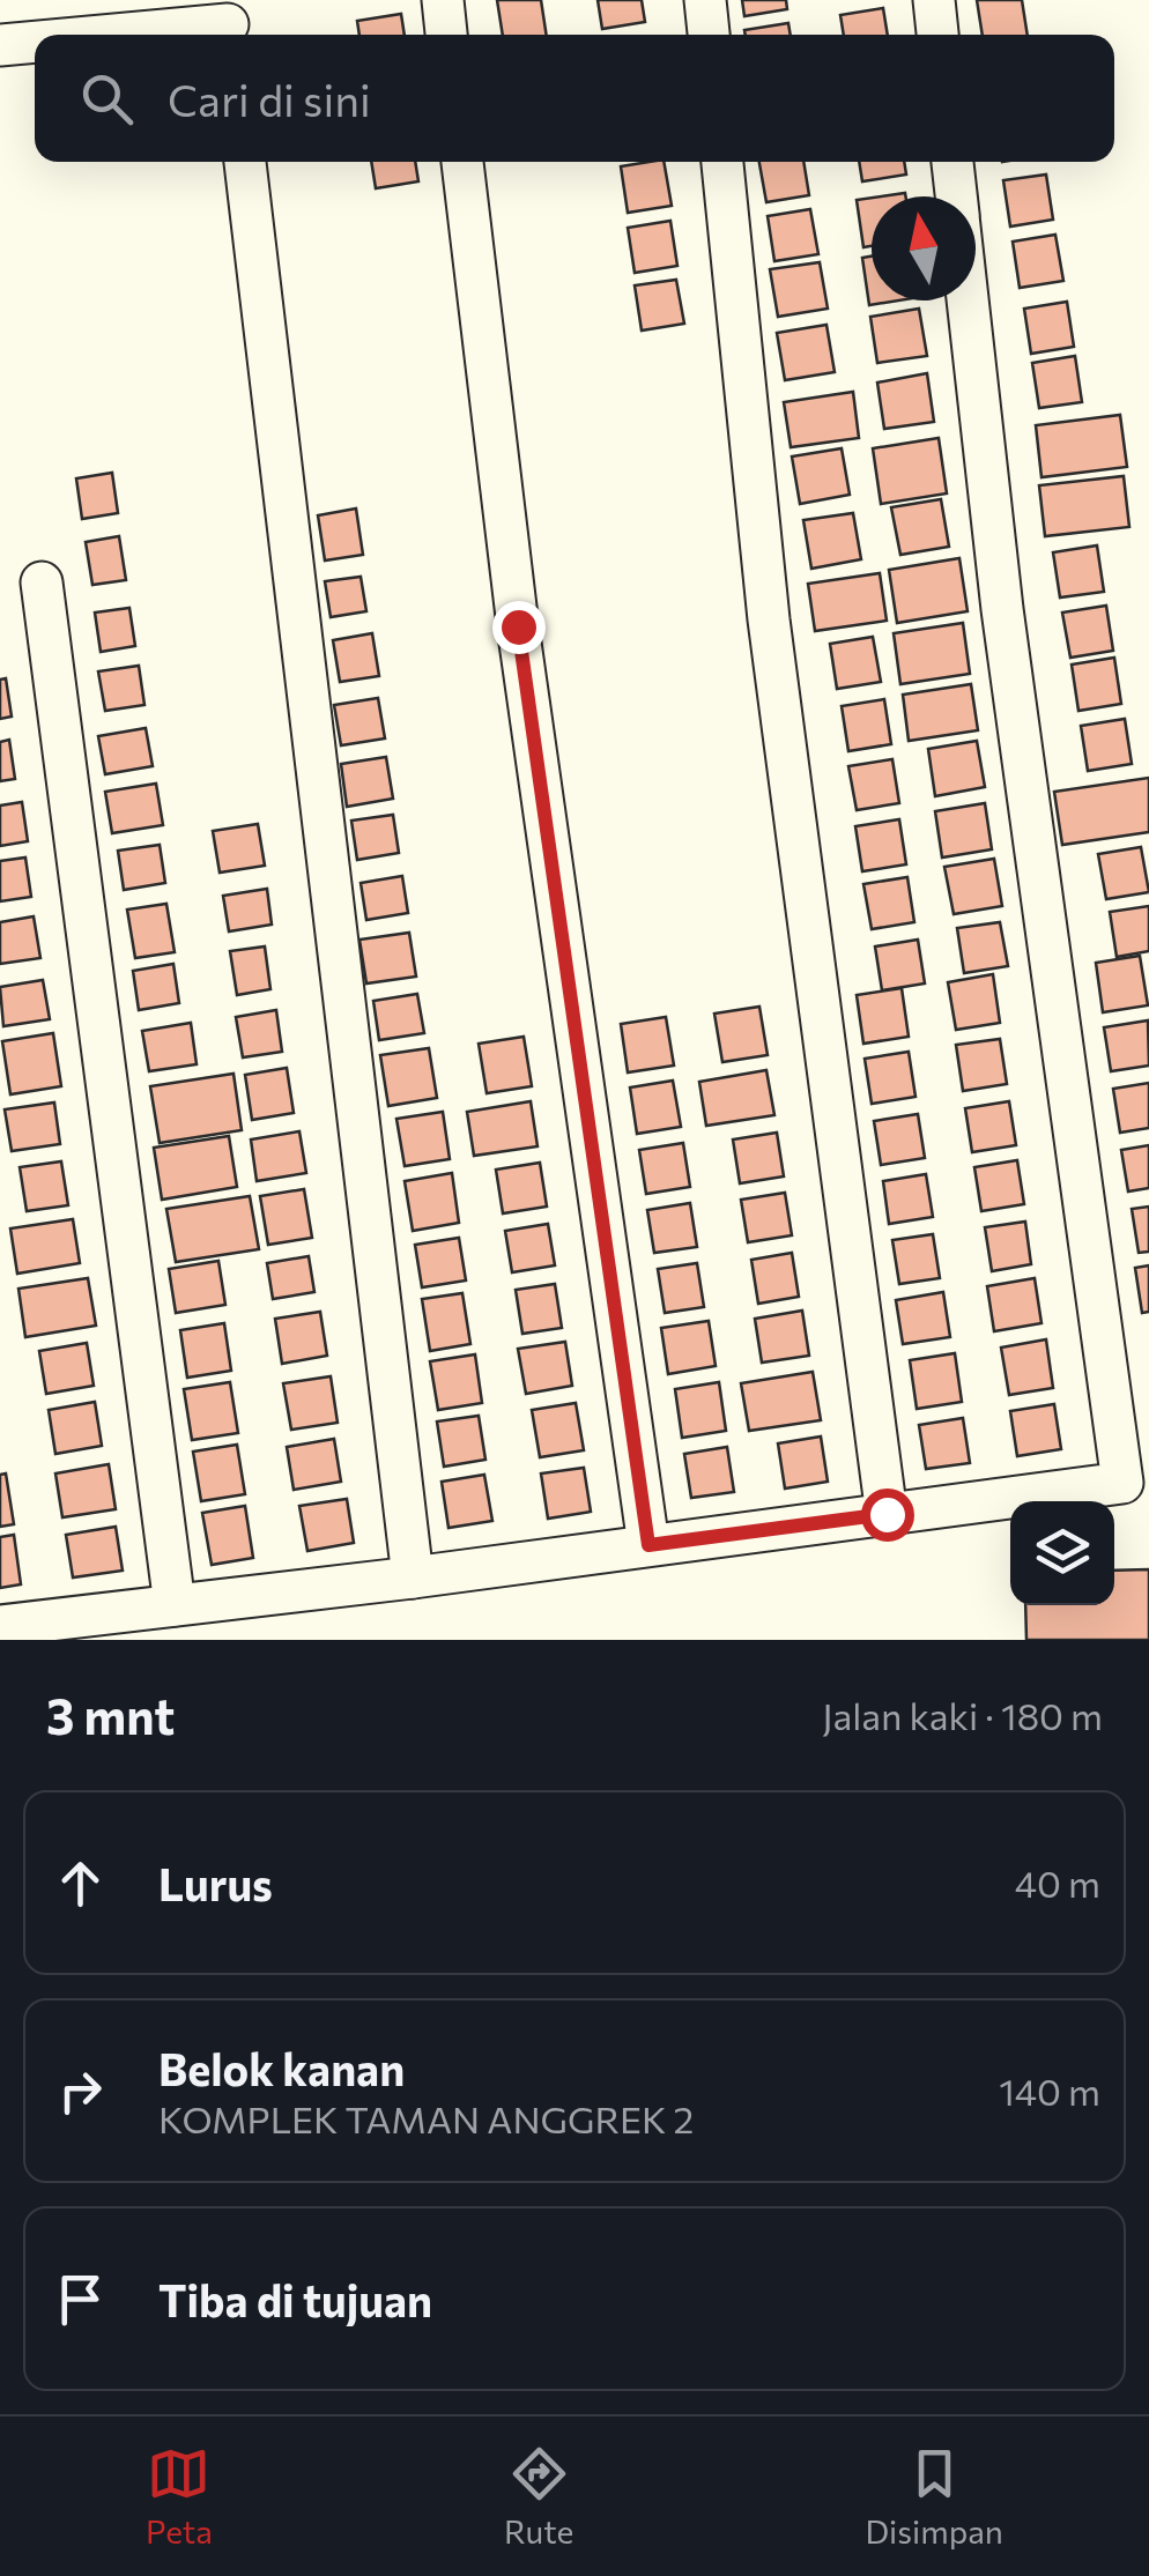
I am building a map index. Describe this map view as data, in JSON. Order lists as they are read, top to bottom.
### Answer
{
  "north": "top",
  "page": {
    "search": "Cari di sini",
    "heading": ["3 mnt", "Jalan kaki · 180 m"],
    "list": [
      ["Lurus", "40 m"],
      ["Belok kanan", "KOMPLEK TAMAN ANGGREK 2", "140 m"],
      "Tiba di tujuan"
    ],
    "nav": ["Peta", "Rute", "Disimpan"]
  }
}
